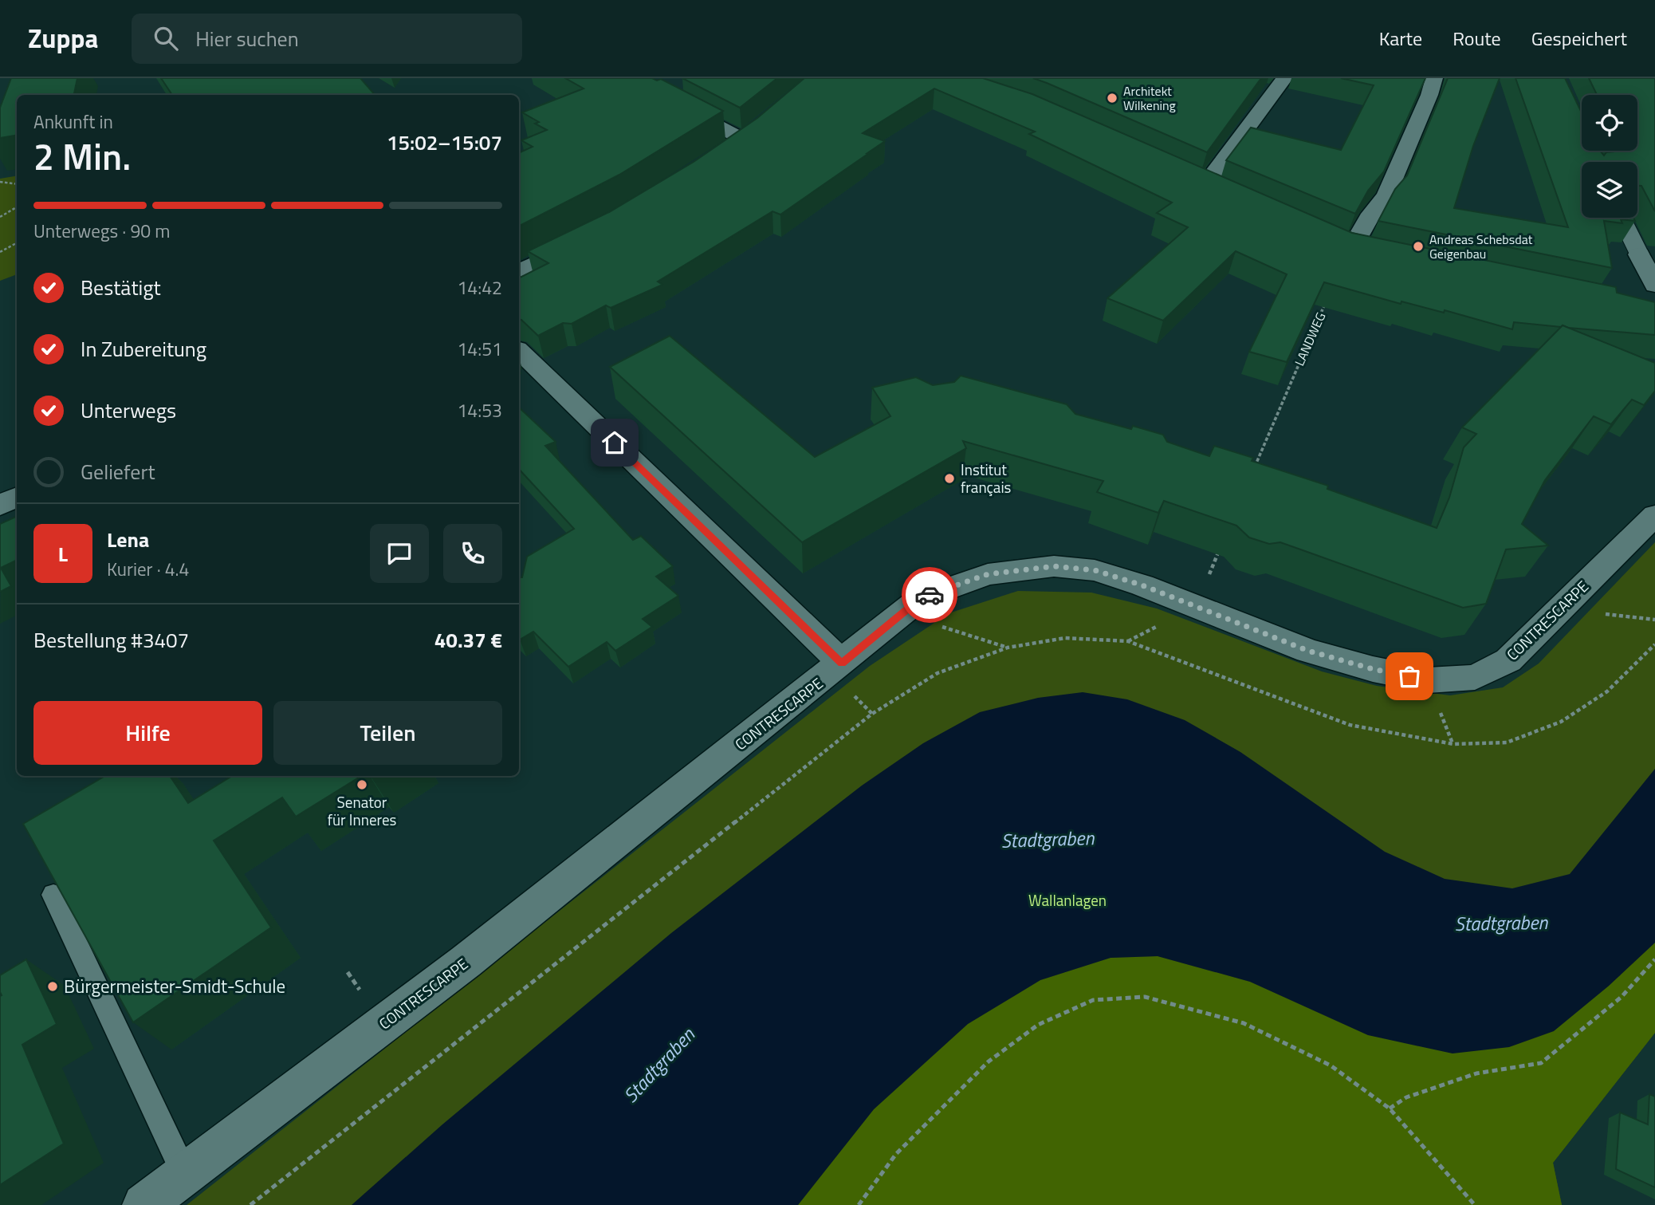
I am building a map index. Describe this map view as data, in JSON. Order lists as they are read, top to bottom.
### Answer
{
  "streets": {
    "street": ["CONTRESCARPE"],
    "path": ["LANDWEG"]
  },
  "water": ["Stadtgraben"],
  "parks": ["Wallanlagen"],
  "places": [
    "Architekt Wilkening",
    "Andreas Schebsdat Geigenbau",
    "Institut français",
    "Senator für Inneres",
    "Bürgermeister-Smidt-Schule"
  ],
  "page": {
    "header": "Zuppa",
    "search": "Hier suchen",
    "nav": ["Karte", "Route", "Gespeichert"],
    "heading": ["2 Min.", "Ankunft in", "15:02–15:07"],
    "panel": [
      "Lena",
      "Kurier · 4.4",
      "Bestellung #3407",
      "40.37 €"
    ],
    "bar": "Unterwegs · 90 m",
    "list": [
      ["Bestätigt", "14:42"],
      ["In Zubereitung", "14:51"],
      ["Unterwegs", "14:53"],
      "Geliefert"
    ],
    "round": "L",
    "buttons": ["Hilfe", "Teilen"]
  }
}
